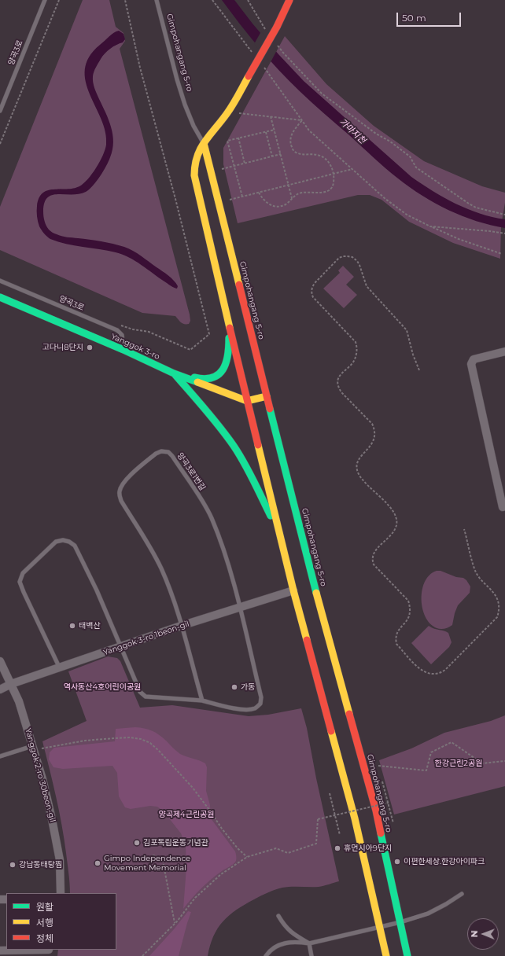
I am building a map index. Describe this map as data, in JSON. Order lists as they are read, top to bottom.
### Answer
{
  "streets": {
    "street": [
      "Gimpohangang 5-ro",
      "Yanggok 3-ro",
      "Yanggok 3-ro 1beon-gil",
      "Yanggok 2-ro 30beon-gil"
    ],
    "lane": ["양곡3로", "양곡3로1번길"]
  },
  "crossings": [
    ["양곡3로", "Yanggok 3-ro"],
    ["양곡3로1번길", "Yanggok 3-ro 1beon-gil"],
    ["Yanggok 3-ro 1beon-gil", "Yanggok 2-ro 30beon-gil"]
  ],
  "water": ["가마지천"],
  "parks": ["역사동산4호어린이공원", "한강근린2공원", "양곡제4근린공원"],
  "places": [
    "고다니8단지",
    "태백산",
    "가동",
    "김포독립운동기념관",
    "휴먼시아9단지",
    "이편한세상.한강아이파크",
    "Gimpo Independence Movement Memorial",
    "강남동태탕찜"
  ],
  "legend": ["원활", "서행", "정체"],
  "scale_bar": "50 m",
  "north": "left"
}
